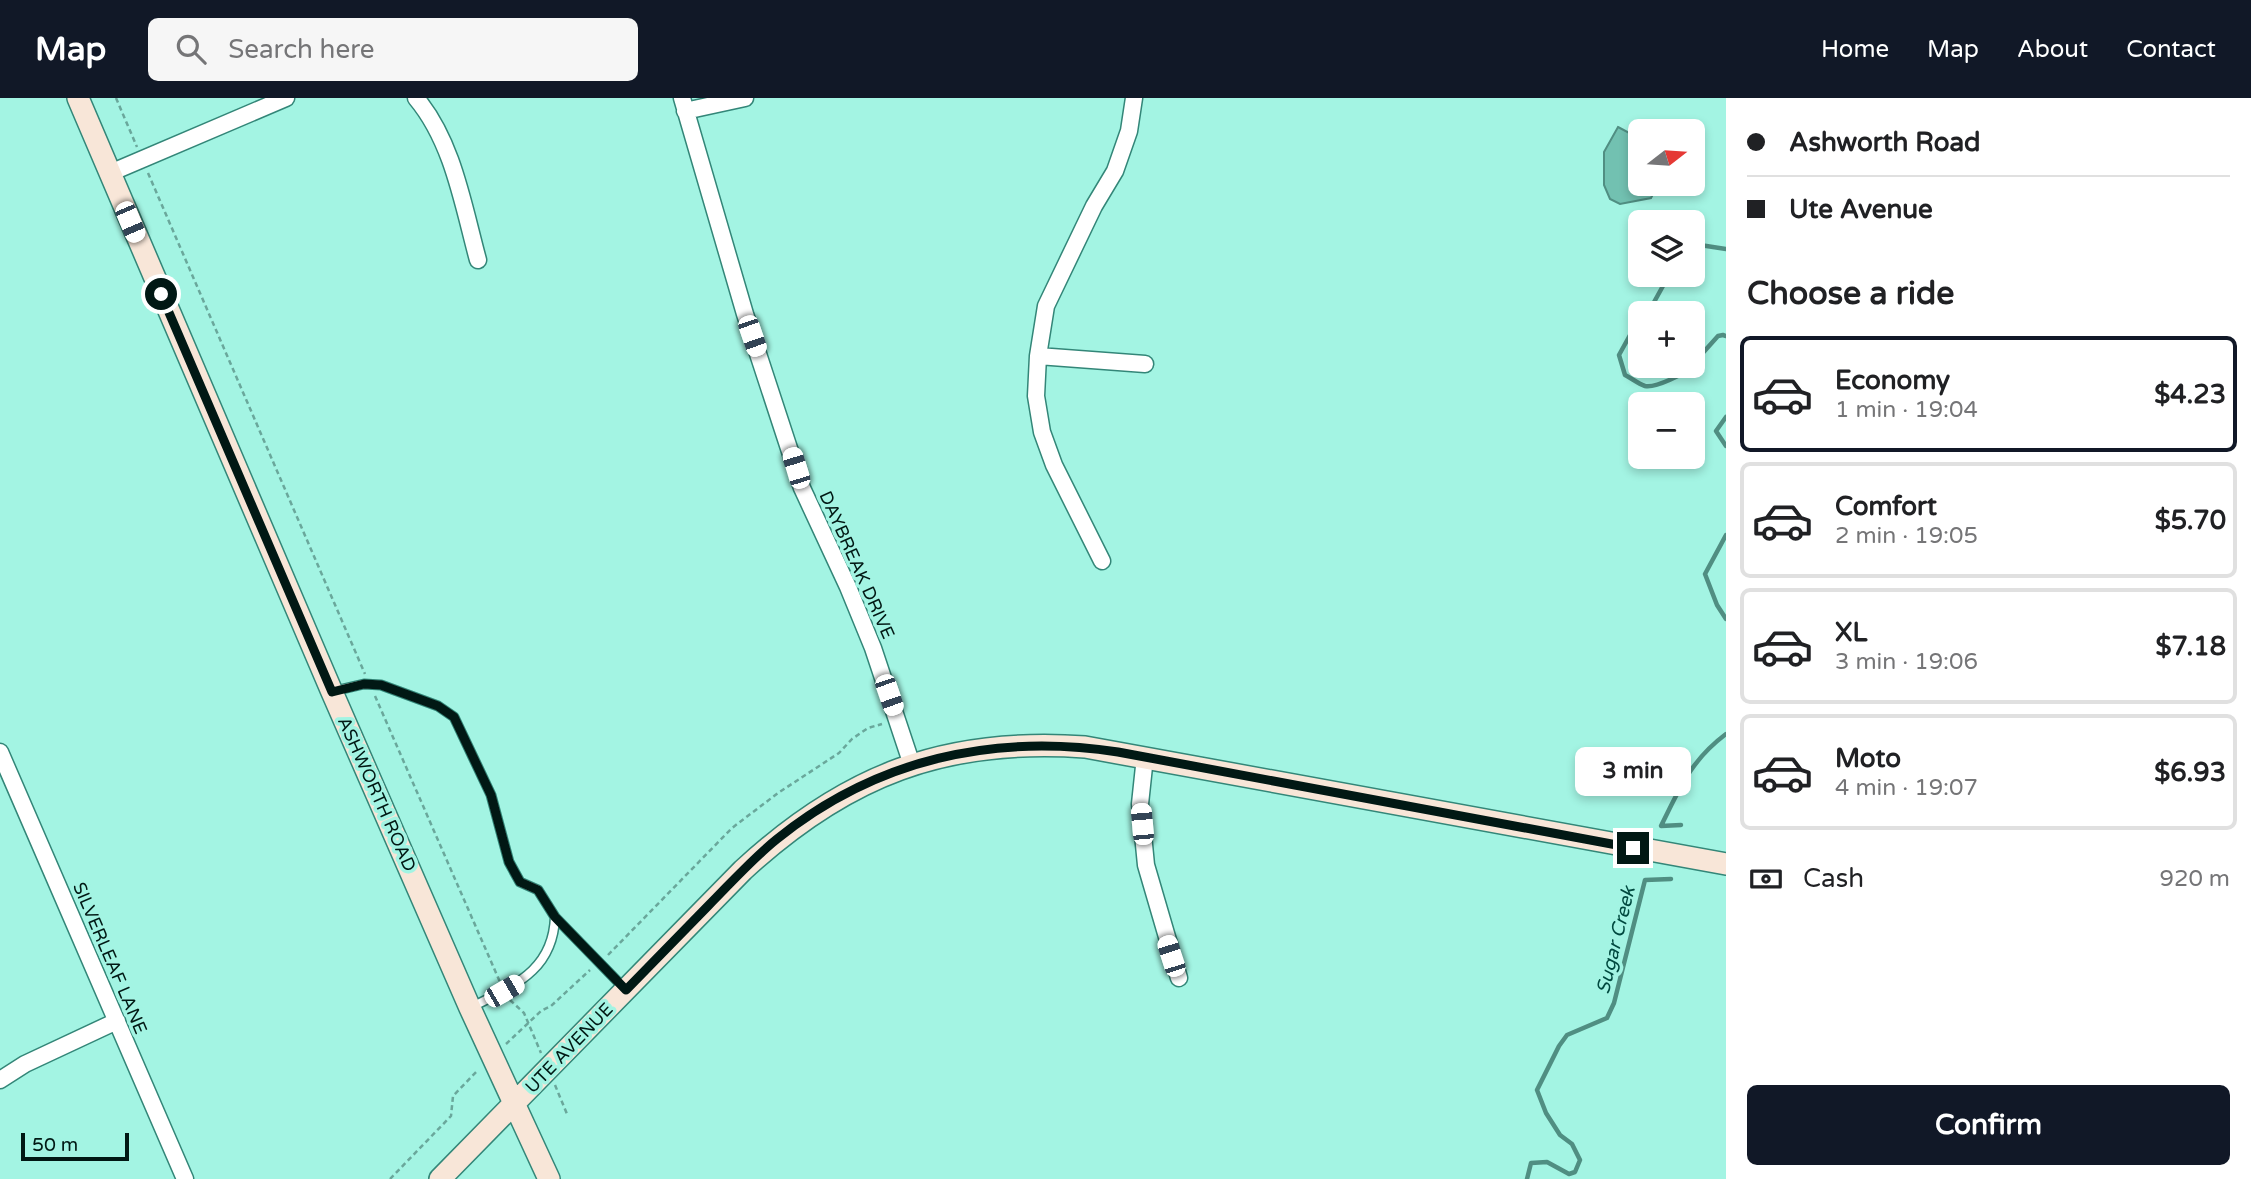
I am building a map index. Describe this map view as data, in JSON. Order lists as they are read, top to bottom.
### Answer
{
  "streets": {
    "main road": ["ASHWORTH ROAD", "UTE AVENUE"],
    "street": ["DAYBREAK DRIVE", "SILVERLEAF LANE"]
  },
  "crossings": [
    ["DAYBREAK DRIVE", "UTE AVENUE"],
    ["ASHWORTH ROAD", "UTE AVENUE"]
  ],
  "water": ["Sugar Creek"],
  "scale_bar": "50 m",
  "north": "right",
  "page": {
    "header": "Map",
    "search": "Search here",
    "nav": [
      "Home",
      "Map",
      "About",
      "Contact"
    ],
    "banner": ["Ashworth Road", "Ute Avenue"],
    "map_buttons": ["+", "−"],
    "heading": "Choose a ride",
    "list": [
      {
        "name": "Economy",
        "note": "1 min · 19:04",
        "value": "$4.23"
      },
      {
        "name": "Comfort",
        "note": "2 min · 19:05",
        "value": "$5.70"
      },
      {
        "name": "XL",
        "note": "3 min · 19:06",
        "value": "$7.18"
      },
      {
        "name": "Moto",
        "note": "4 min · 19:07",
        "value": "$6.93"
      }
    ],
    "bubble": "3 min",
    "pay": ["Cash", "920 m"],
    "buttons": "Confirm",
    "scale": "50 m"
  }
}
